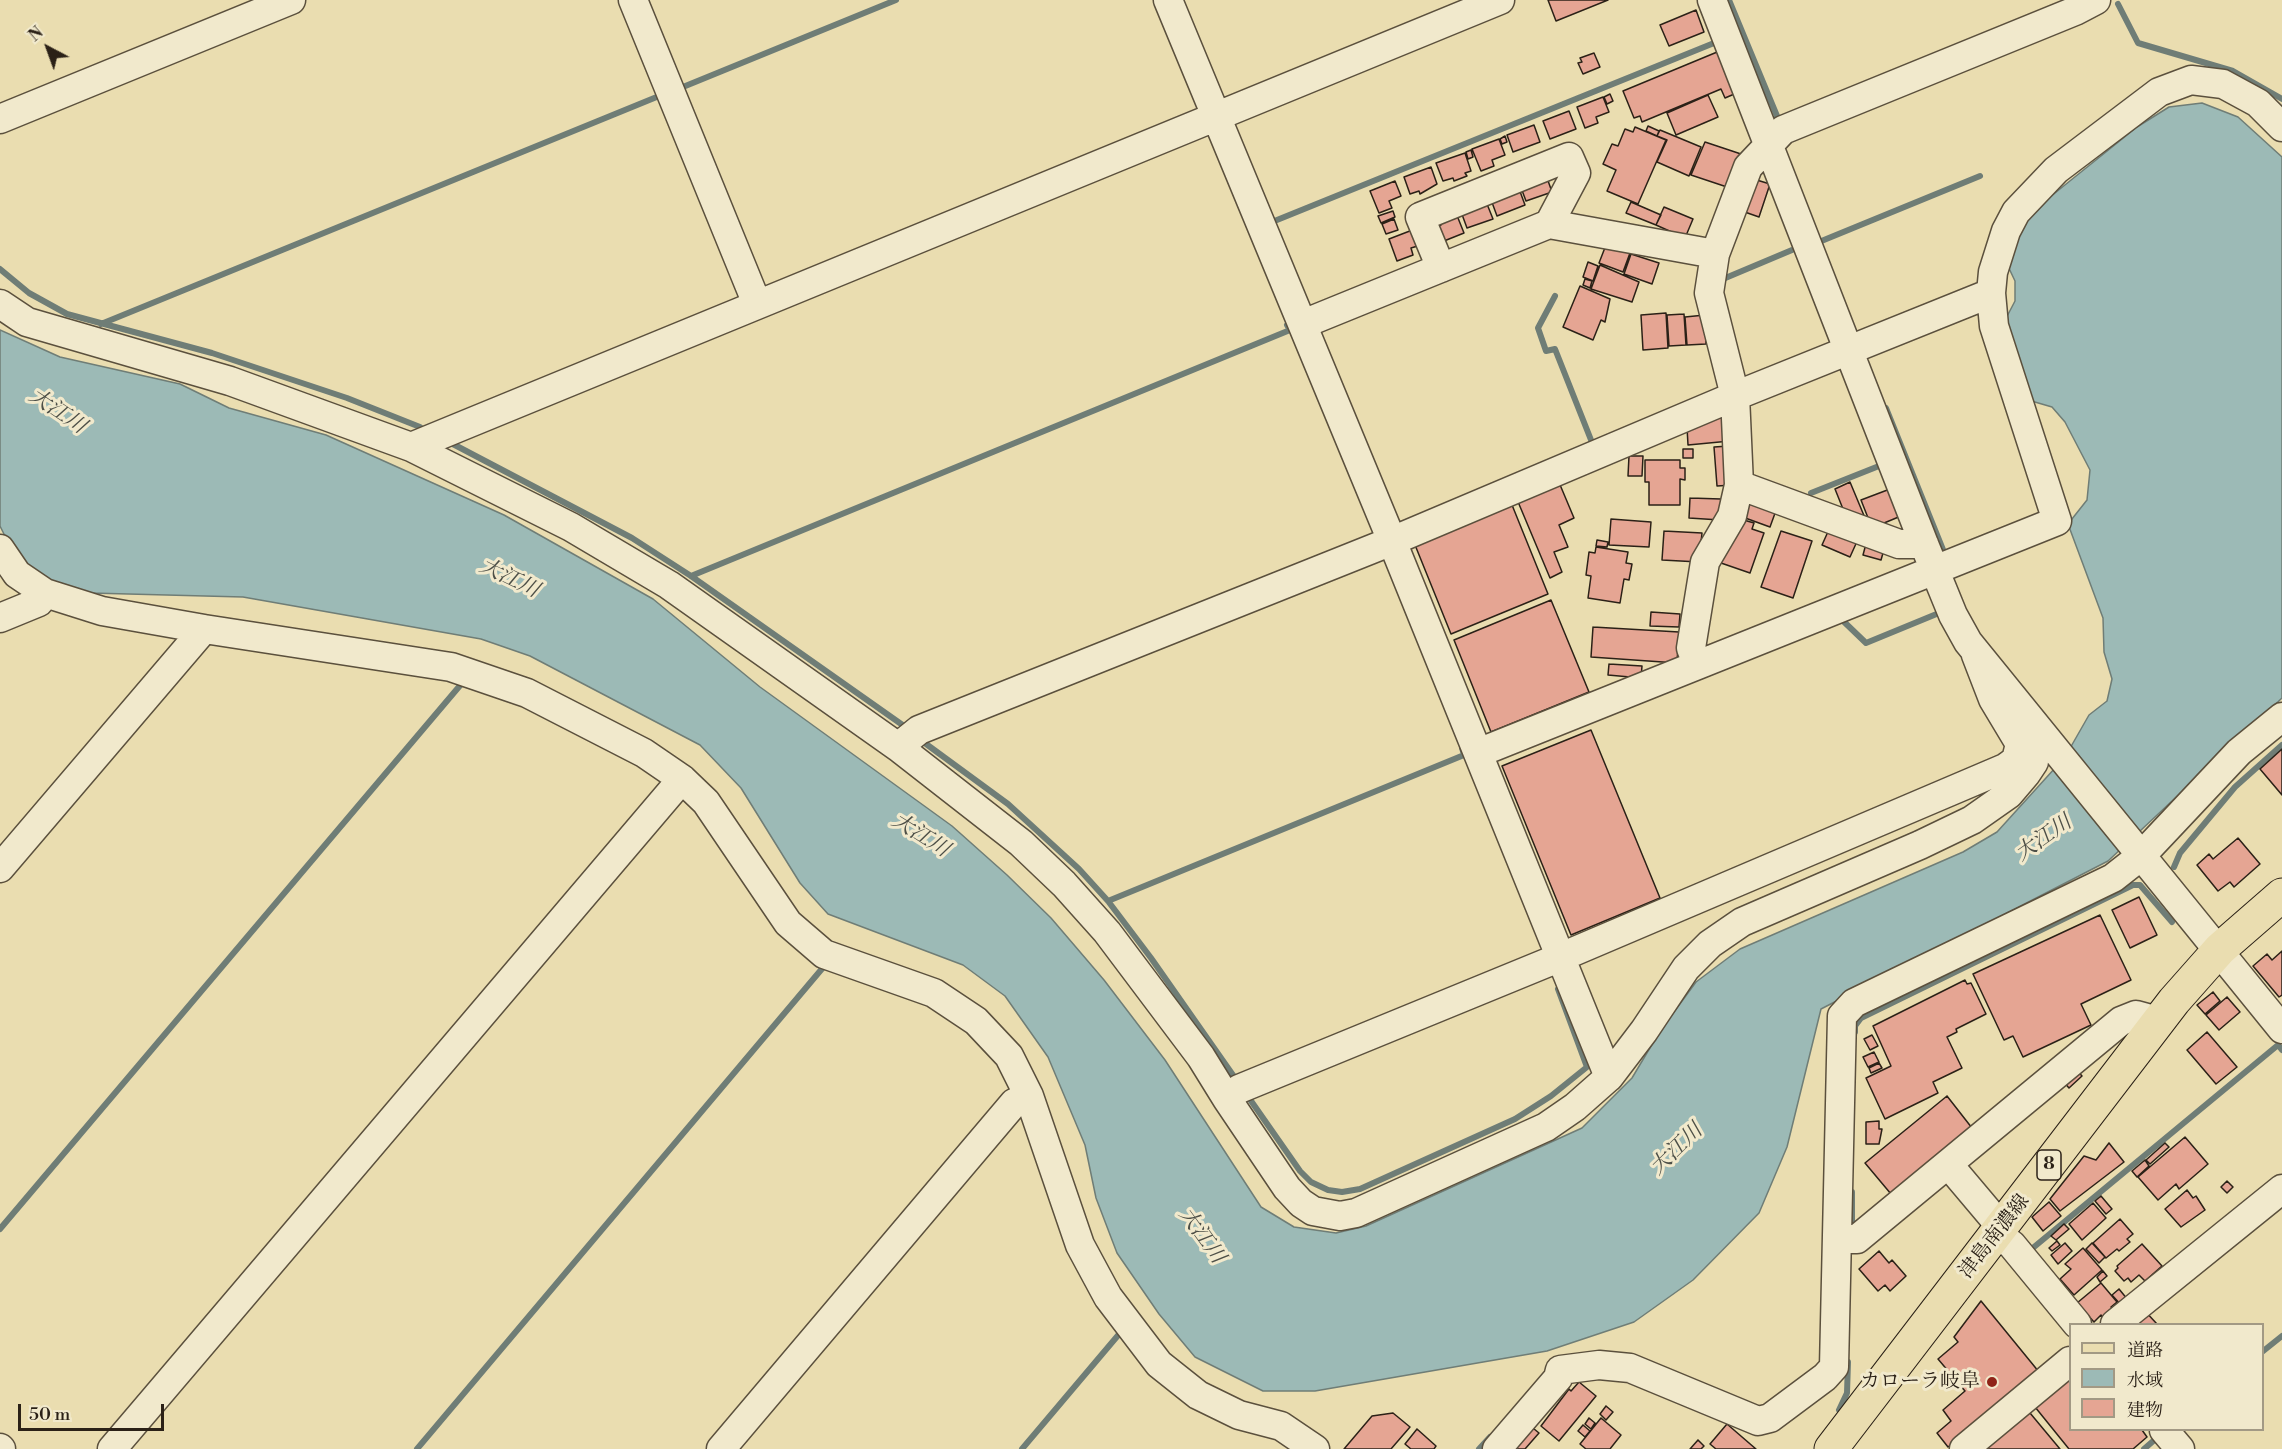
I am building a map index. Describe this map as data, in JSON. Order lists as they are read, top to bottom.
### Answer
{
  "streets": {
    "main road": ["8", "津島南濃線"]
  },
  "water": ["大江川"],
  "places": ["カローラ岐阜"],
  "legend": ["道路", "水域", "建物"],
  "scale_bar": "50 m",
  "north": "top left"
}
